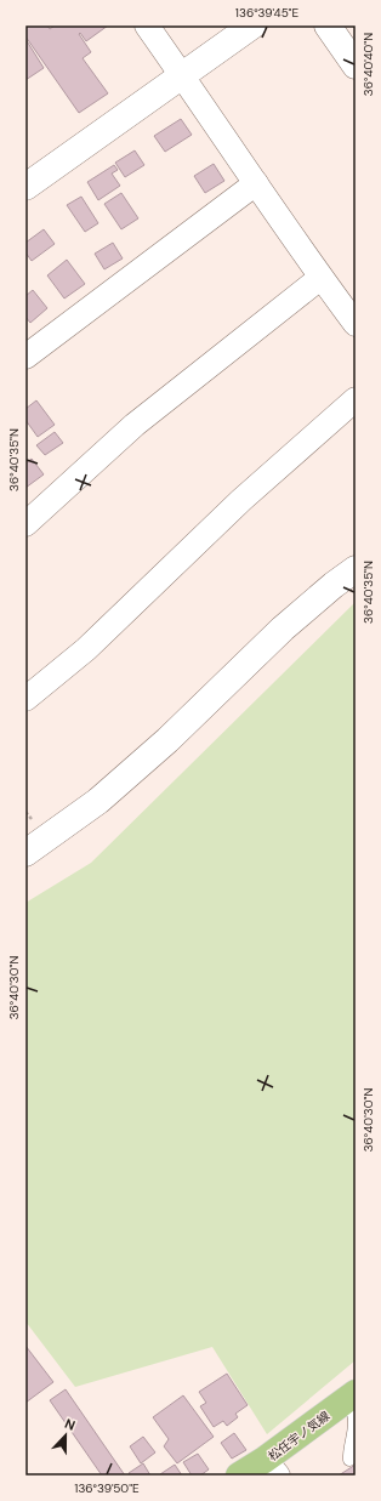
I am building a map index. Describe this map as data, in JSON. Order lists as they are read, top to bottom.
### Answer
{
  "streets": {
    "main road": ["松任宇ノ気線"]
  },
  "north": "top",
  "coordinates": [
    "136°39'45\"E",
    "36°40'40\"N",
    "36°40'35\"N",
    "36°40'30\"N",
    "136°39'50\"E"
  ]
}
